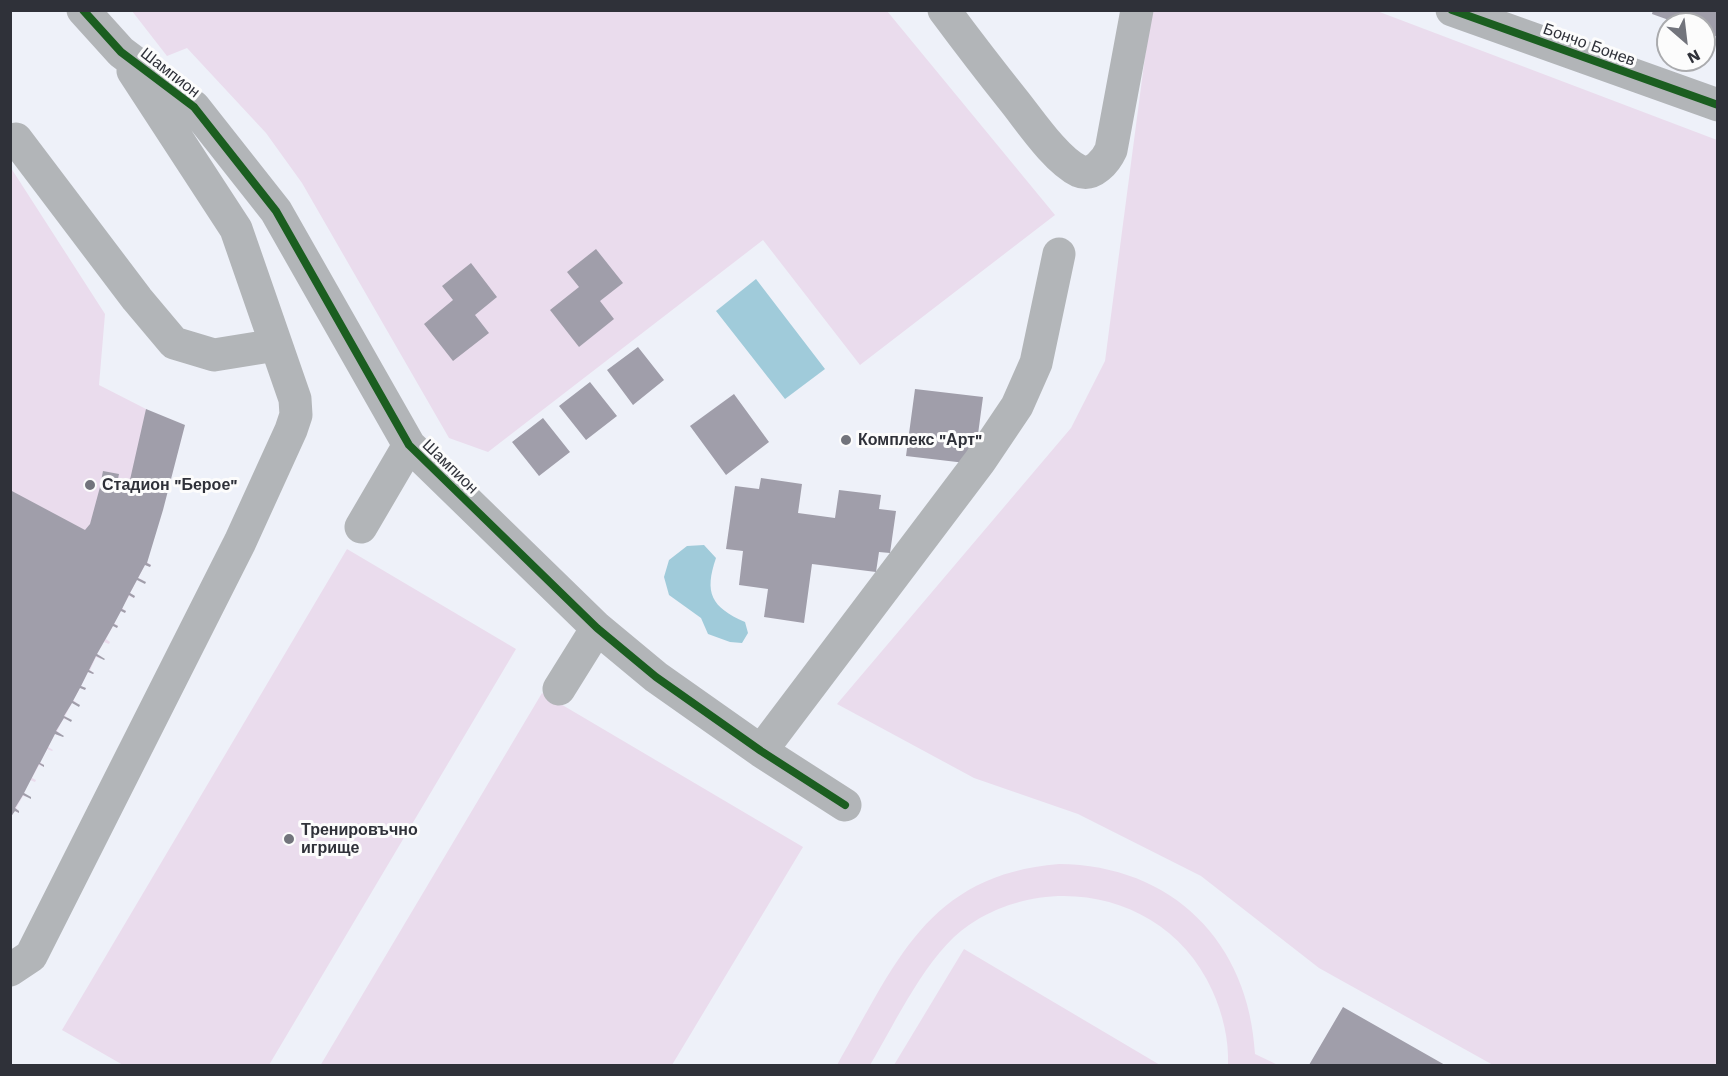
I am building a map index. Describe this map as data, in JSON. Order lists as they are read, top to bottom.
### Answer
{
  "streets": {
    "street": ["Бончо Бонев", "Шампион"]
  },
  "places": ["Комплекс \"Арт\"", "Стадион \"Берое\"", "Тренировъчно игрище"],
  "north": "bottom right"
}
